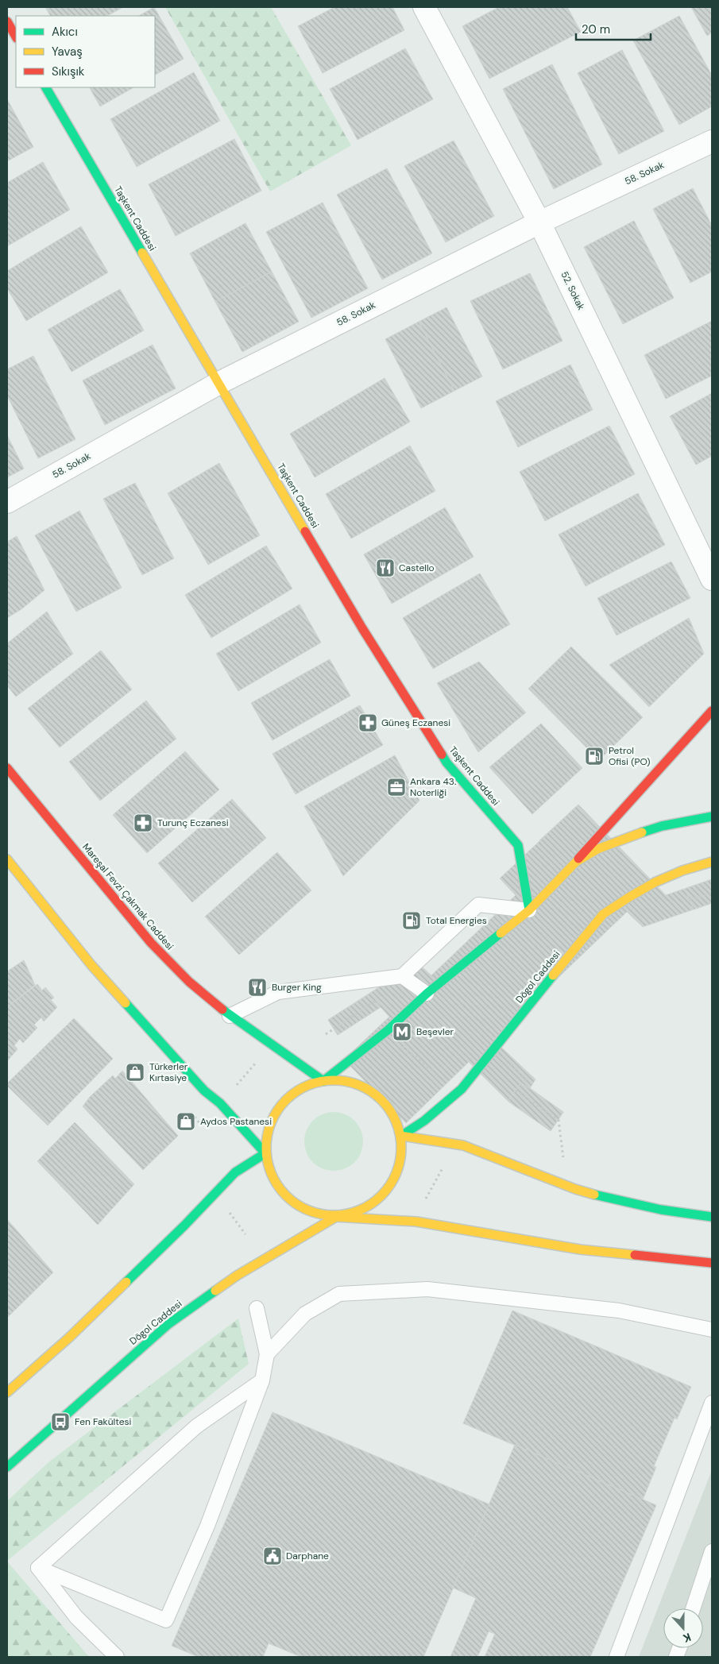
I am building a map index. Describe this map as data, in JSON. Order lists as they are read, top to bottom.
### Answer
{
  "streets": {
    "main road": ["Taşkent Caddesi", "Mareşal Fevzi Çakmak Caddesi", "Dögol Caddesi"],
    "street": ["58. Sokak", "52. Sokak"]
  },
  "crossings": [
    ["58. Sokak", "Taşkent Caddesi"],
    ["58. Sokak", "52. Sokak"],
    ["Mareşal Fevzi Çakmak Caddesi", "Dögol Caddesi"]
  ],
  "places": {
    "restaurant": ["Castello", "Burger King"],
    "pharmacy": ["Güneş Eczanesi", "Turunç Eczanesi"],
    "fuel station": ["Petrol Ofisi (PO)", "Total Energies"],
    "office": ["Ankara 43. Noterliği"],
    "metro station": ["Beşevler"],
    "shop": ["Türkerler Kırtasiye", "Aydos Pastanesi"],
    "bus stop": ["Fen Fakültesi"],
    "public building": ["Darphane"]
  },
  "legend": ["Akıcı", "Yavaş", "Sıkışık"],
  "scale_bar": "20 m",
  "north": "bottom"
}
